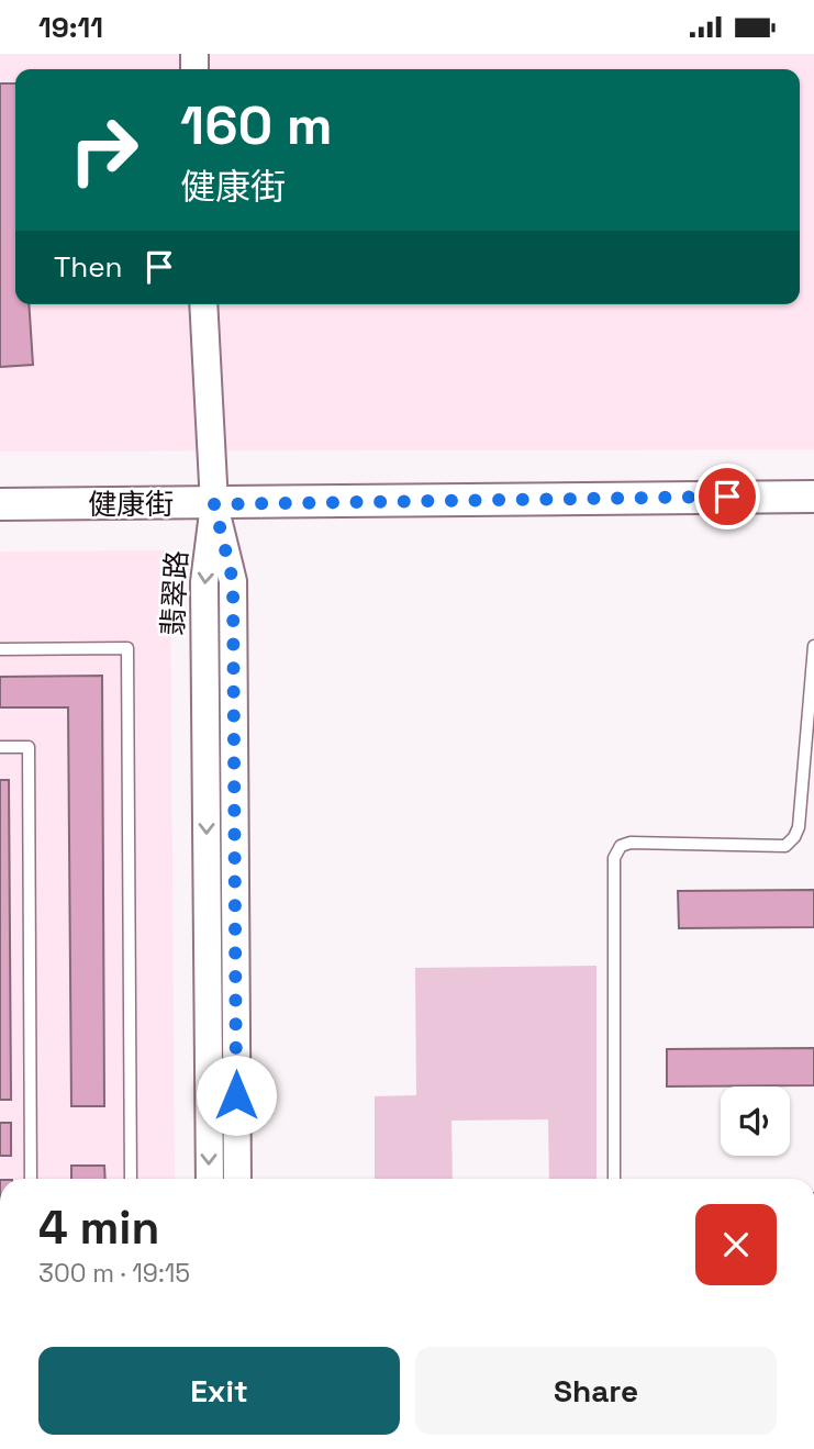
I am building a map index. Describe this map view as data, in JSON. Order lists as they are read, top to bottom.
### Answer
{
  "streets": {
    "main road": ["健康街"],
    "street": ["翡翠路"]
  },
  "crossings": [
    ["健康街", "翡翠路"]
  ],
  "page": {
    "status": "19:11",
    "turn": ["160 m", "健康街"],
    "then": "Then",
    "heading": ["4 min", "300 m · 19:15"],
    "buttons": ["Exit", "Share"]
  }
}
